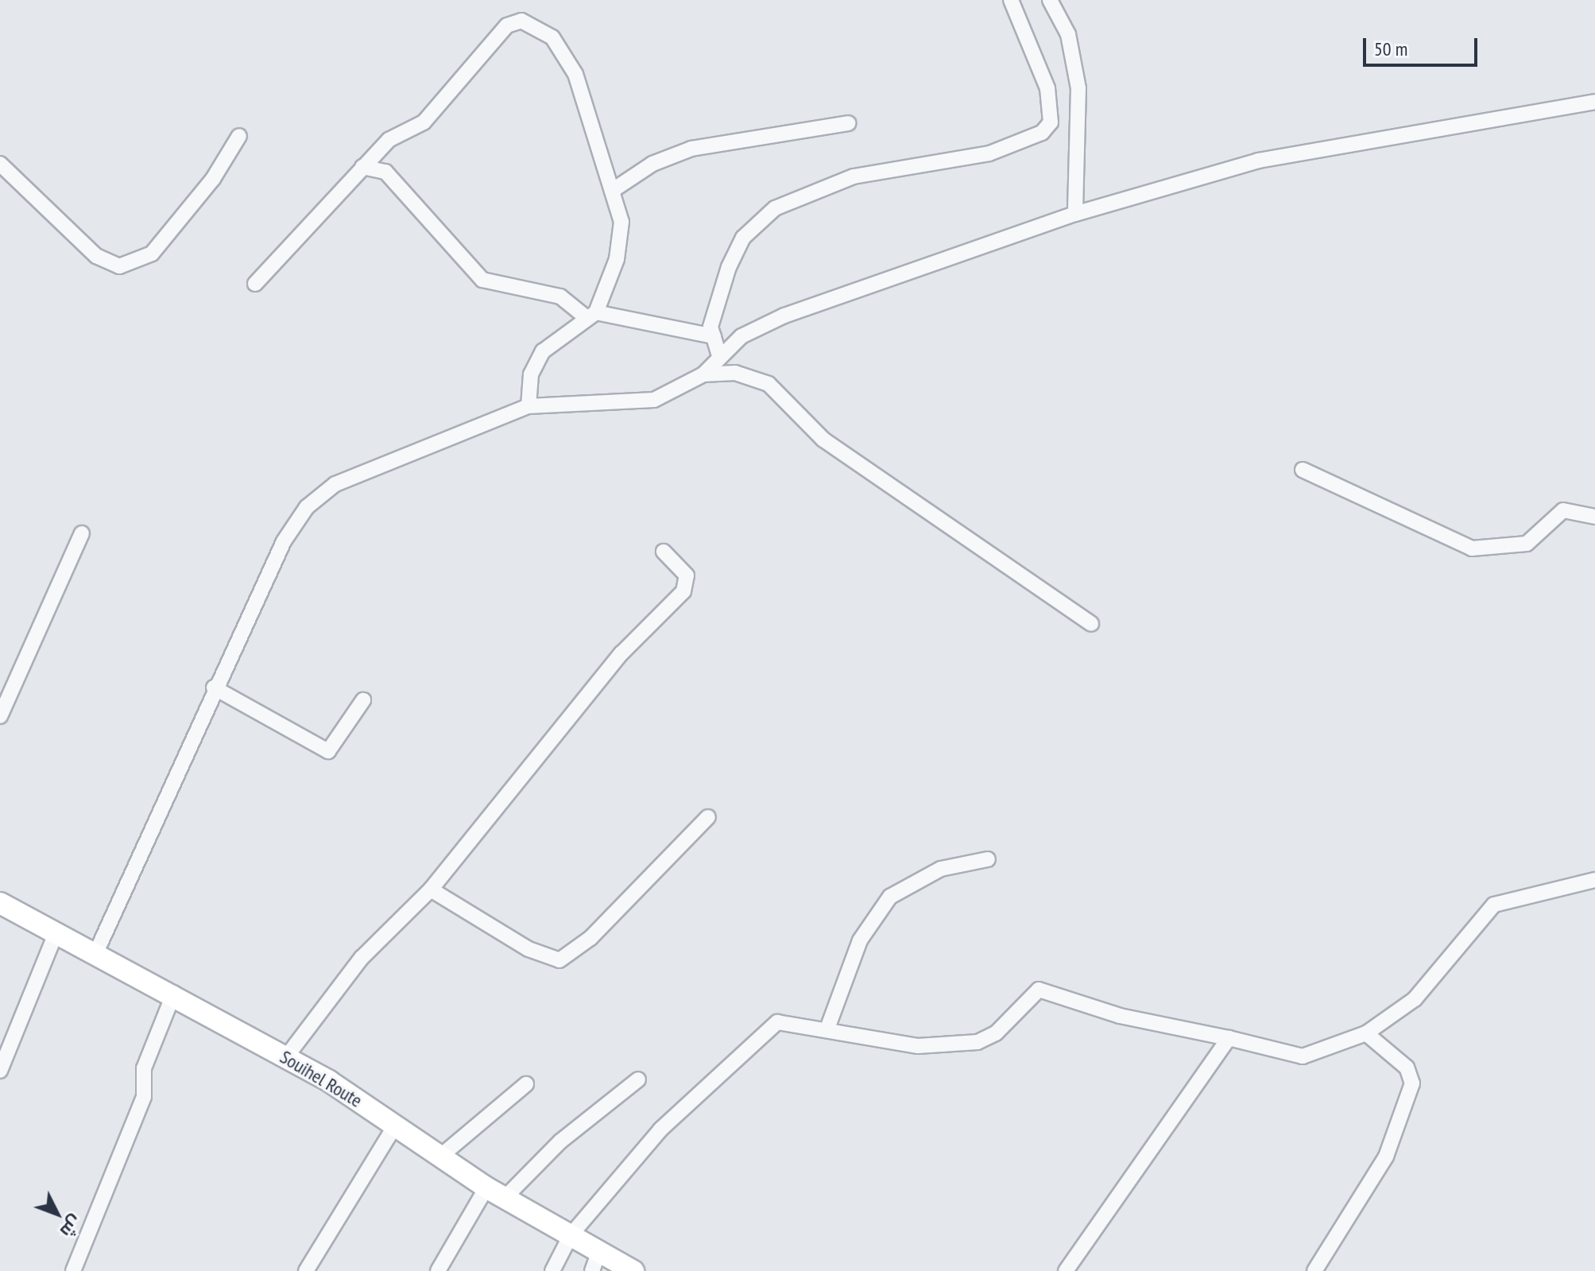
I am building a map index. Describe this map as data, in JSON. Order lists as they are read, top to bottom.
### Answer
{
  "streets": {
    "main road": ["Souihel Route"]
  },
  "scale_bar": "50 m",
  "north": "bottom right"
}
